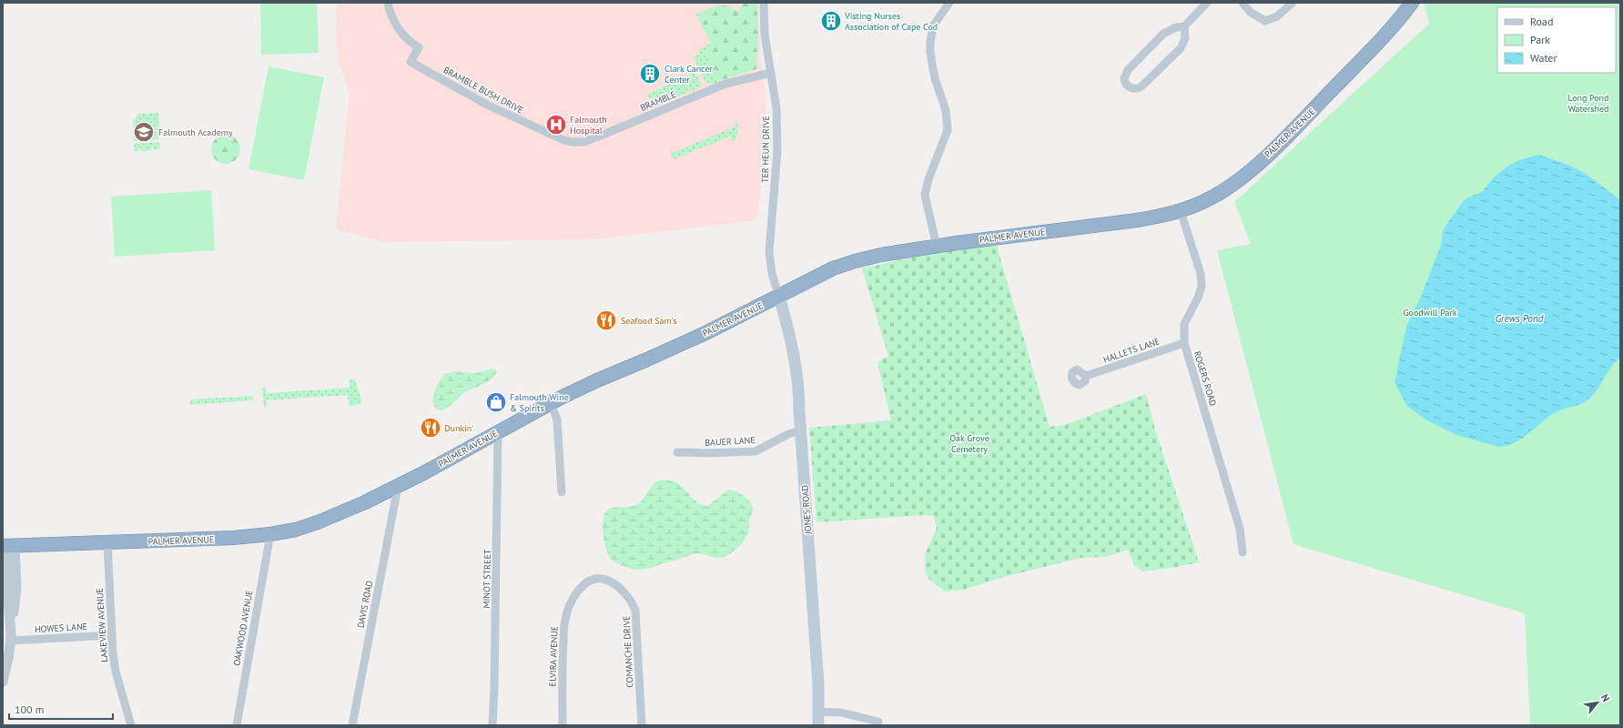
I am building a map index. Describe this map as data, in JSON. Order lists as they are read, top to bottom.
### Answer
{
  "streets": {
    "highway": ["PALMER AVENUE"],
    "main road": ["JONES ROAD"],
    "street": [
      "BRAMBLE BUSH DRIVE",
      "BRAMBLE",
      "TER HEUN DRIVE",
      "HALLETS LANE",
      "ROGERS ROAD",
      "BAUER LANE",
      "MINOT STREET",
      "DAVIS ROAD",
      "LAKEVIEW AVENUE",
      "HOWES LANE",
      "OAKWOOD AVENUE",
      "COMANCHE DRIVE",
      "ELVIRA AVENUE"
    ]
  },
  "crossings": [
    ["BRAMBLE BUSH DRIVE", "BRAMBLE"],
    ["BRAMBLE", "TER HEUN DRIVE"],
    ["PALMER AVENUE", "TER HEUN DRIVE"],
    ["PALMER AVENUE", "ROGERS ROAD"],
    ["PALMER AVENUE", "JONES ROAD"],
    ["PALMER AVENUE", "MINOT STREET"],
    ["PALMER AVENUE", "DAVIS ROAD"],
    ["PALMER AVENUE", "LAKEVIEW AVENUE"],
    ["PALMER AVENUE", "OAKWOOD AVENUE"],
    ["TER HEUN DRIVE", "JONES ROAD"],
    ["HALLETS LANE", "ROGERS ROAD"],
    ["BAUER LANE", "JONES ROAD"],
    ["LAKEVIEW AVENUE", "HOWES LANE"],
    ["COMANCHE DRIVE", "ELVIRA AVENUE"]
  ],
  "water": ["Grews Pond"],
  "parks": ["Long Pond Watershed", "Goodwill Park", "Oak Grove Cemetery"],
  "places": {
    "building": ["Visting Nurses Association of Cape Cod", "Clark Cancer Center"],
    "hospital": ["Falmouth Hospital"],
    "school or university": ["Falmouth Academy"],
    "restaurant": ["Seafood Sam's", "Dunkin'"],
    "shop": ["Falmouth Wine & Spirits"]
  },
  "legend": ["Road", "Park", "Water"],
  "scale_bar": "100 m",
  "north": "top right"
}
